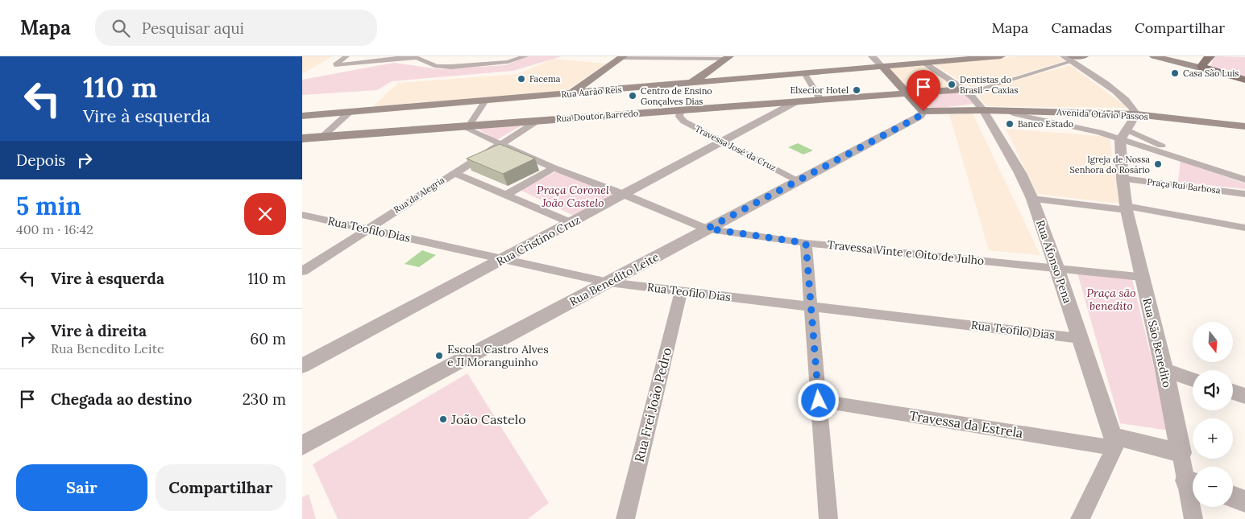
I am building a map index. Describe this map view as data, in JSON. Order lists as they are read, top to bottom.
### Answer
{
  "streets": {
    "main road": ["Rua Aarão Reis", "Avenida Otávio Passos", "Rua Doutor Barredo"],
    "street": [
      "Travessa José da Cruz",
      "Praça Rui Barbosa",
      "Rua da Alegria",
      "Rua Teofilo Dias",
      "Rua Cristino Cruz",
      "Travessa Vinte e Oito de Julho",
      "Rua Afonso Pena",
      "Rua Benedito Leite",
      "Rua São Benedito",
      "Rua Frei João Pedro",
      "Travessa da Estrela"
    ]
  },
  "crossings": [
    ["Rua Aarão Reis", "Rua Afonso Pena"],
    ["Avenida Otávio Passos", "Rua Afonso Pena"],
    ["Avenida Otávio Passos", "Rua Benedito Leite"],
    ["Avenida Otávio Passos", "Rua São Benedito"],
    ["Rua Doutor Barredo", "Travessa José da Cruz"],
    ["Rua Doutor Barredo", "Rua da Alegria"],
    ["Rua Doutor Barredo", "Rua Cristino Cruz"],
    ["Rua Doutor Barredo", "Travessa Vinte e Oito de Julho"],
    ["Rua Doutor Barredo", "Rua Afonso Pena"],
    ["Travessa José da Cruz", "Rua Cristino Cruz"],
    ["Travessa José da Cruz", "Rua Benedito Leite"],
    ["Praça Rui Barbosa", "Rua São Benedito"],
    ["Rua da Alegria", "Rua Teofilo Dias"],
    ["Rua da Alegria", "Travessa Vinte e Oito de Julho"],
    ["Rua Teofilo Dias", "Rua Cristino Cruz"],
    ["Rua Teofilo Dias", "Rua Afonso Pena"],
    ["Rua Teofilo Dias", "Rua Benedito Leite"],
    ["Rua Teofilo Dias", "Rua Frei João Pedro"],
    ["Rua Cristino Cruz", "Travessa Vinte e Oito de Julho"],
    ["Travessa Vinte e Oito de Julho", "Rua Afonso Pena"],
    ["Travessa Vinte e Oito de Julho", "Rua Benedito Leite"],
    ["Travessa Vinte e Oito de Julho", "Rua São Benedito"],
    ["Rua Afonso Pena", "Travessa da Estrela"]
  ],
  "parks": ["Praça Coronel João Castelo", "Praça são benedito"],
  "places": [
    "Casa São Luis",
    "Facema",
    "Dentistas do Brasil - Caxias",
    "Elxecior Hotel",
    "Centro de Ensino Gonçalves Dias",
    "Banco Estado",
    "Igreja de Nossa Senhora do Rosário",
    "Escola Castro Alves e JI Moranguinho",
    "João Castelo"
  ],
  "north": "bottom",
  "page": {
    "header": "Mapa",
    "search": "Pesquisar aqui",
    "nav": ["Mapa", "Camadas", "Compartilhar"],
    "turn": ["110 m", "Vire à esquerda"],
    "then": "Depois",
    "heading": ["5 min", "400 m · 16:42"],
    "list": [
      {
        "name": "Vire à esquerda",
        "value": "110 m"
      },
      {
        "name": "Vire à direita",
        "note": "Rua Benedito Leite",
        "value": "60 m"
      },
      {
        "name": "Chegada ao destino",
        "value": "230 m"
      }
    ],
    "map_buttons": ["+", "−"],
    "buttons": ["Sair", "Compartilhar"]
  }
}
